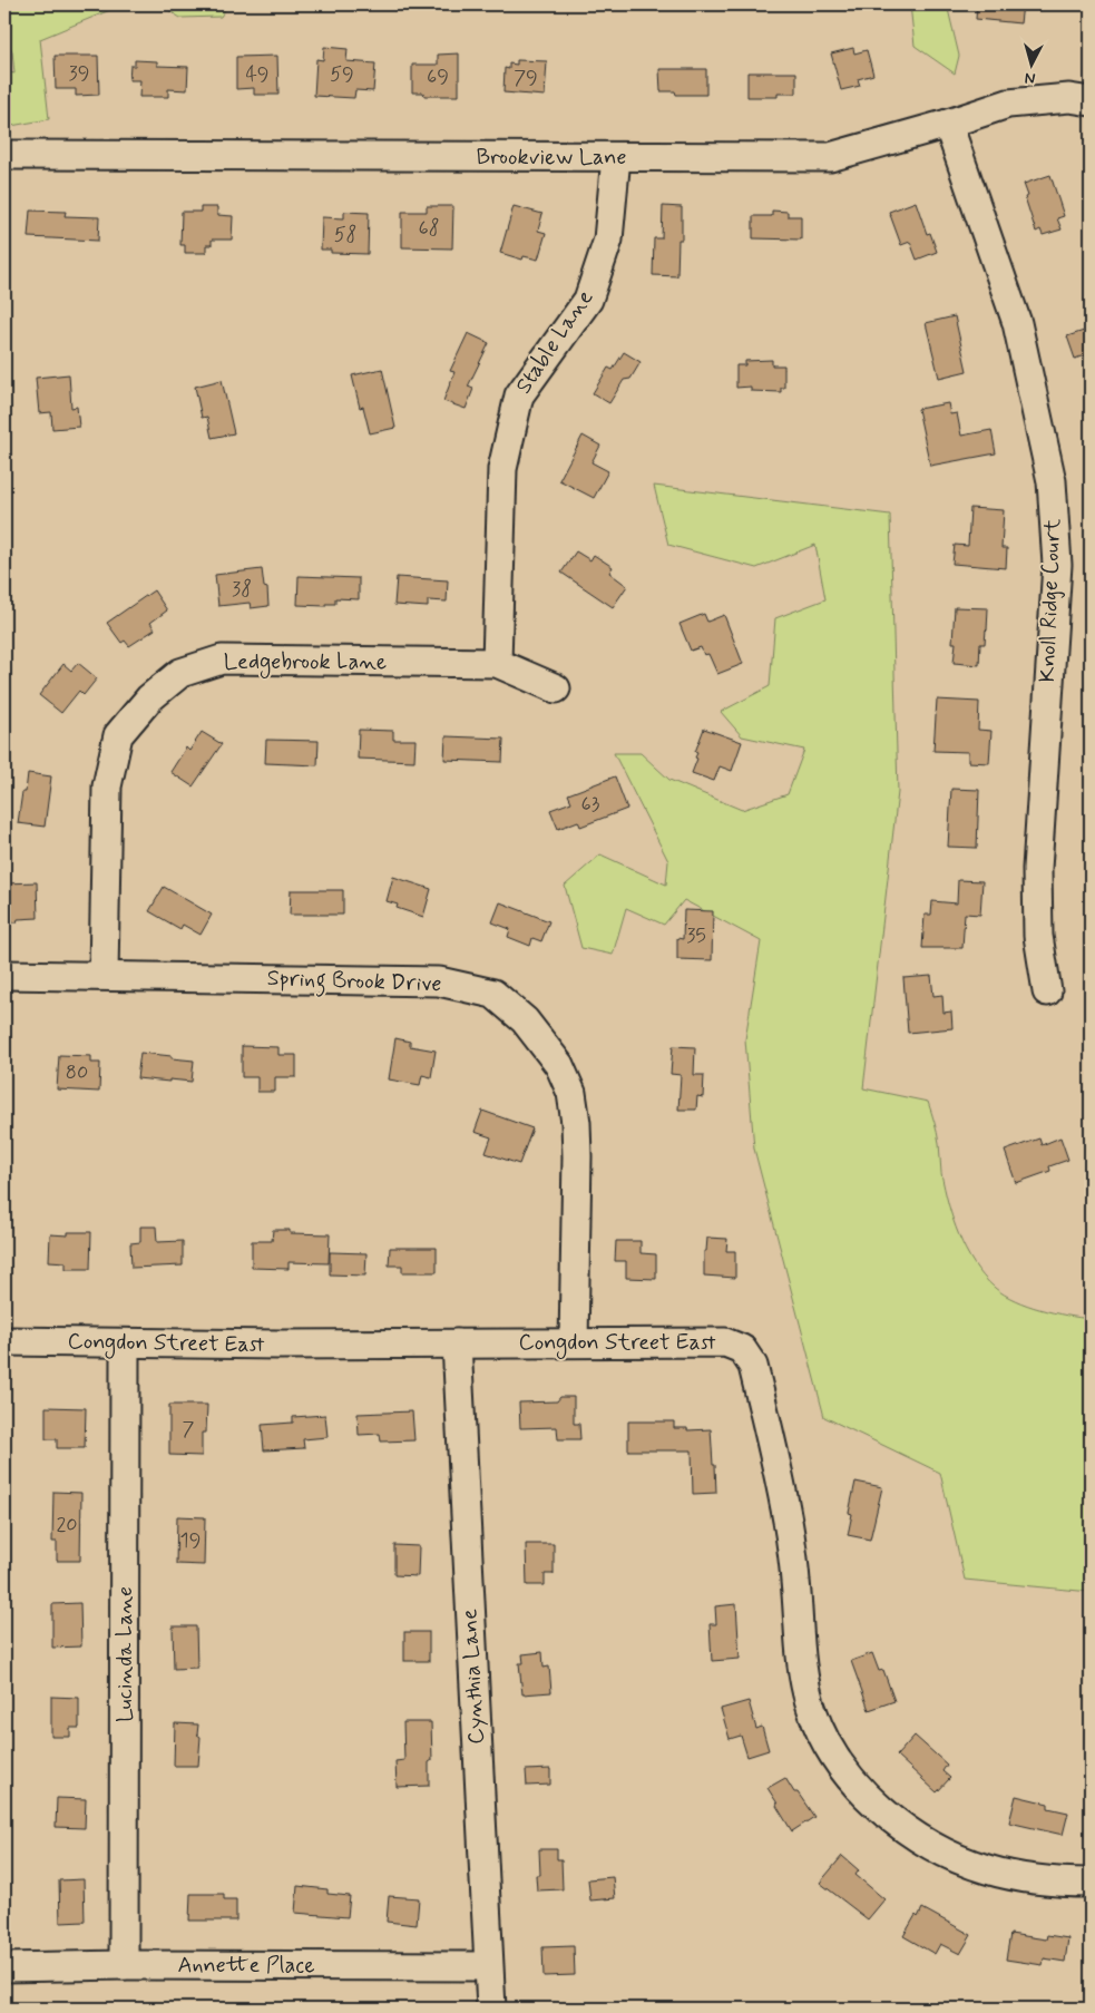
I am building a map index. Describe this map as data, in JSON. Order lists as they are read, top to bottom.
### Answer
{
  "streets": {
    "street": [
      "Brookview Lane",
      "Stable Lane",
      "Knoll Ridge Court",
      "Ledgebrook Lane",
      "Spring Brook Drive",
      "Congdon Street East",
      "Lucinda Lane",
      "Cynthia Lane",
      "Annette Place"
    ]
  },
  "crossings": [
    ["Brookview Lane", "Stable Lane"],
    ["Brookview Lane", "Knoll Ridge Court"],
    ["Stable Lane", "Ledgebrook Lane"],
    ["Ledgebrook Lane", "Spring Brook Drive"],
    ["Spring Brook Drive", "Congdon Street East"],
    ["Congdon Street East", "Lucinda Lane"],
    ["Congdon Street East", "Cynthia Lane"],
    ["Lucinda Lane", "Annette Place"],
    ["Cynthia Lane", "Annette Place"]
  ],
  "house_numbers": [
    "39",
    "49",
    "59",
    "69",
    "79",
    "68",
    "58",
    "38",
    "63",
    "35",
    "80",
    "7",
    "20",
    "19"
  ],
  "north": "bottom"
}
